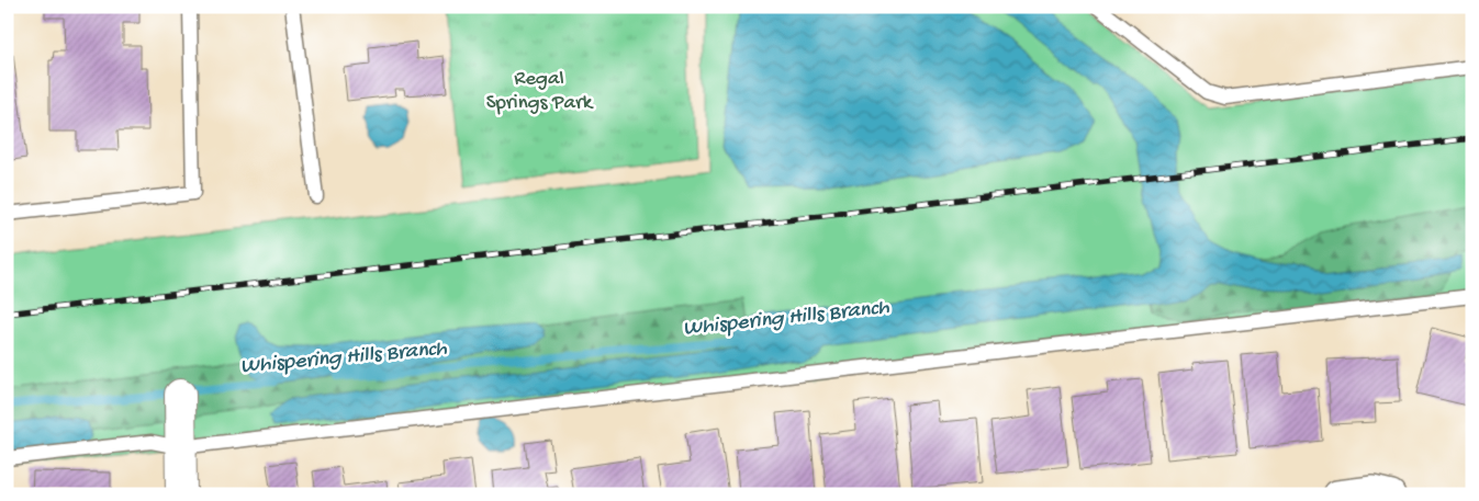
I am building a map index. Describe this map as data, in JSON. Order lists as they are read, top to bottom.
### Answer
{
  "water": ["Whispering Hills Branch"],
  "parks": ["Regal Springs Park"]
}
